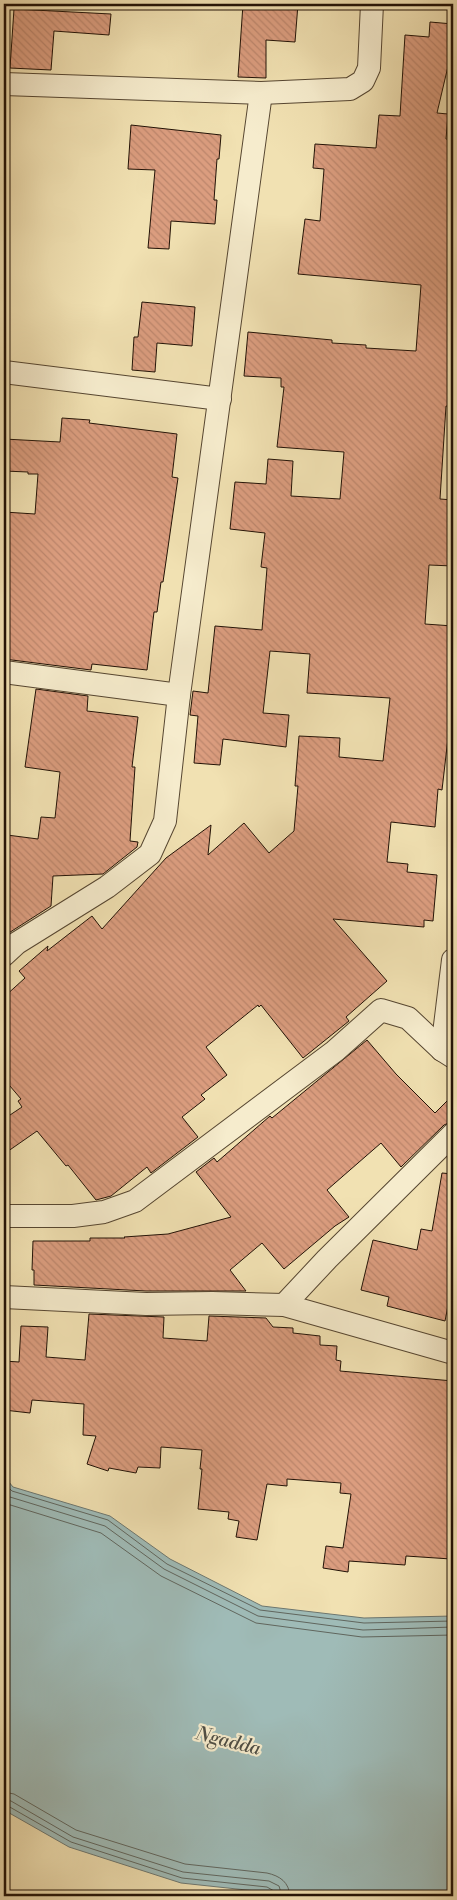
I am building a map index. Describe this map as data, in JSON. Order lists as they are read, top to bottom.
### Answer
{
  "water": ["Ngadda"]
}
